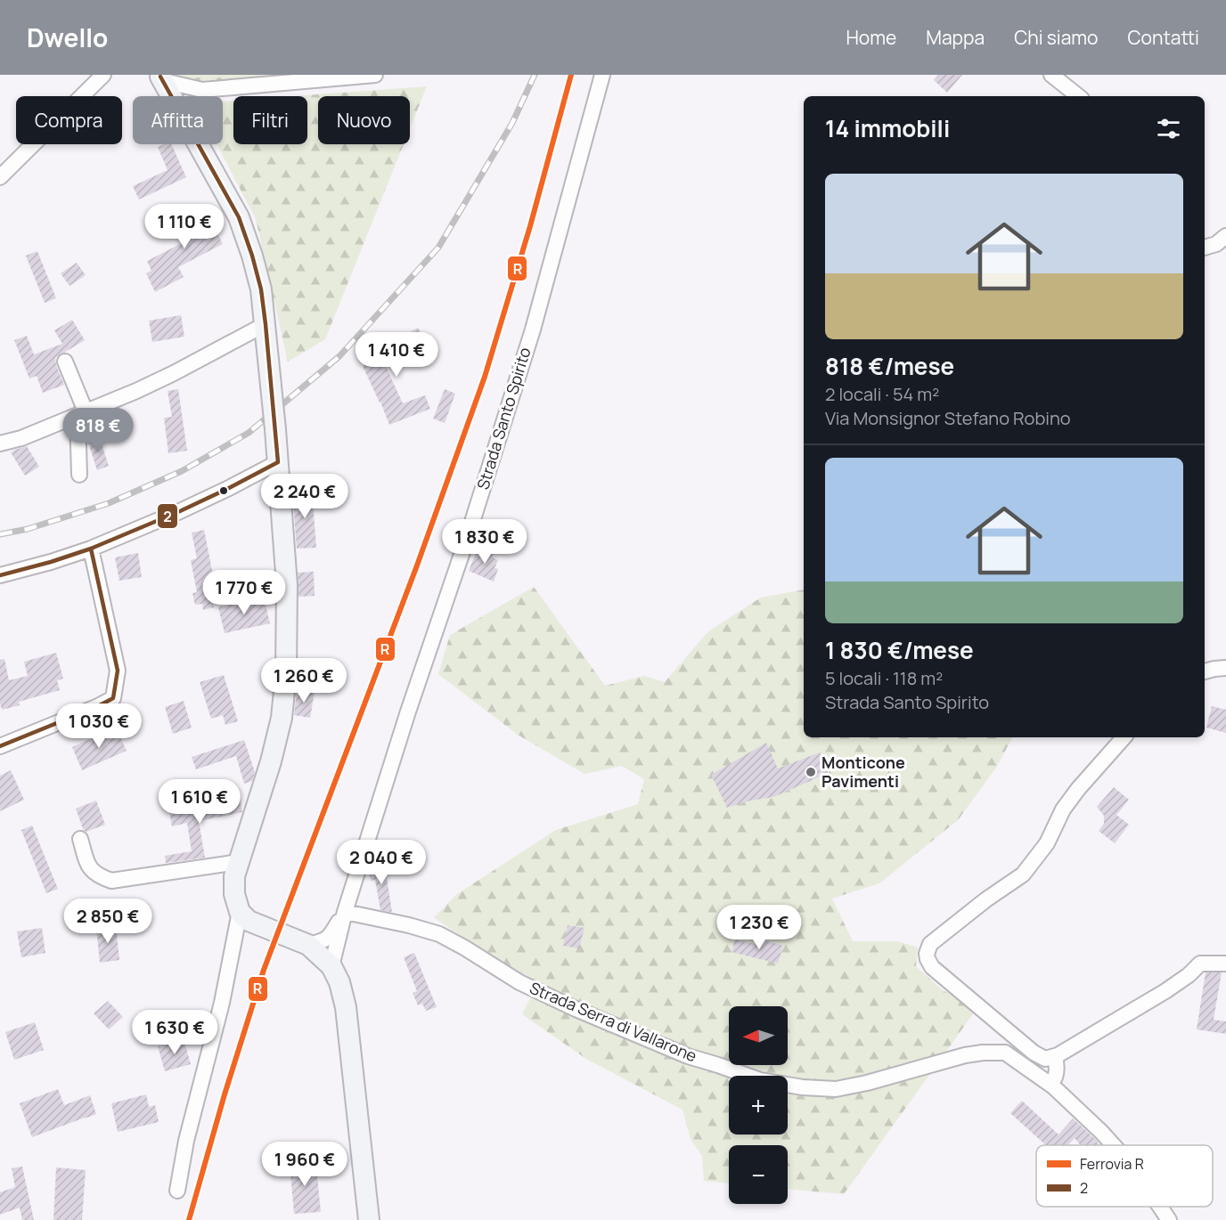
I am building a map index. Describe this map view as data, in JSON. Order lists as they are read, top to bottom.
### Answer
{
  "streets": {
    "street": ["Strada Santo Spirito", "Strada Serra di Vallarone"]
  },
  "crossings": [
    ["Strada Santo Spirito", "Strada Serra di Vallarone"]
  ],
  "places": ["Monticone Pavimenti"],
  "lines": ["rail line R", "transit line 2"],
  "legend": ["Ferrovia R", "2"],
  "north": "left",
  "page": {
    "header": "Dwello",
    "nav": [
      "Home",
      "Mappa",
      "Chi siamo",
      "Contatti"
    ],
    "chip": [
      "Compra",
      "Affitta",
      "Filtri",
      "Nuovo"
    ],
    "heading": "14 immobili",
    "list": [
      {
        "name": "818 €/mese",
        "note": "2 locali · 54 m² · Via Monsignor Stefano Robino"
      },
      {
        "name": "1 830 €/mese",
        "note": "5 locali · 118 m² · Strada Santo Spirito"
      }
    ],
    "price": [
      "1 110 €",
      "1 410 €",
      "818 €",
      "2 240 €",
      "1 830 €",
      "1 770 €",
      "1 260 €",
      "1 030 €",
      "1 610 €",
      "2 040 €",
      "2 850 €",
      "1 230 €",
      "1 630 €",
      "1 960 €"
    ],
    "map_buttons": ["+", "−"]
  }
}
